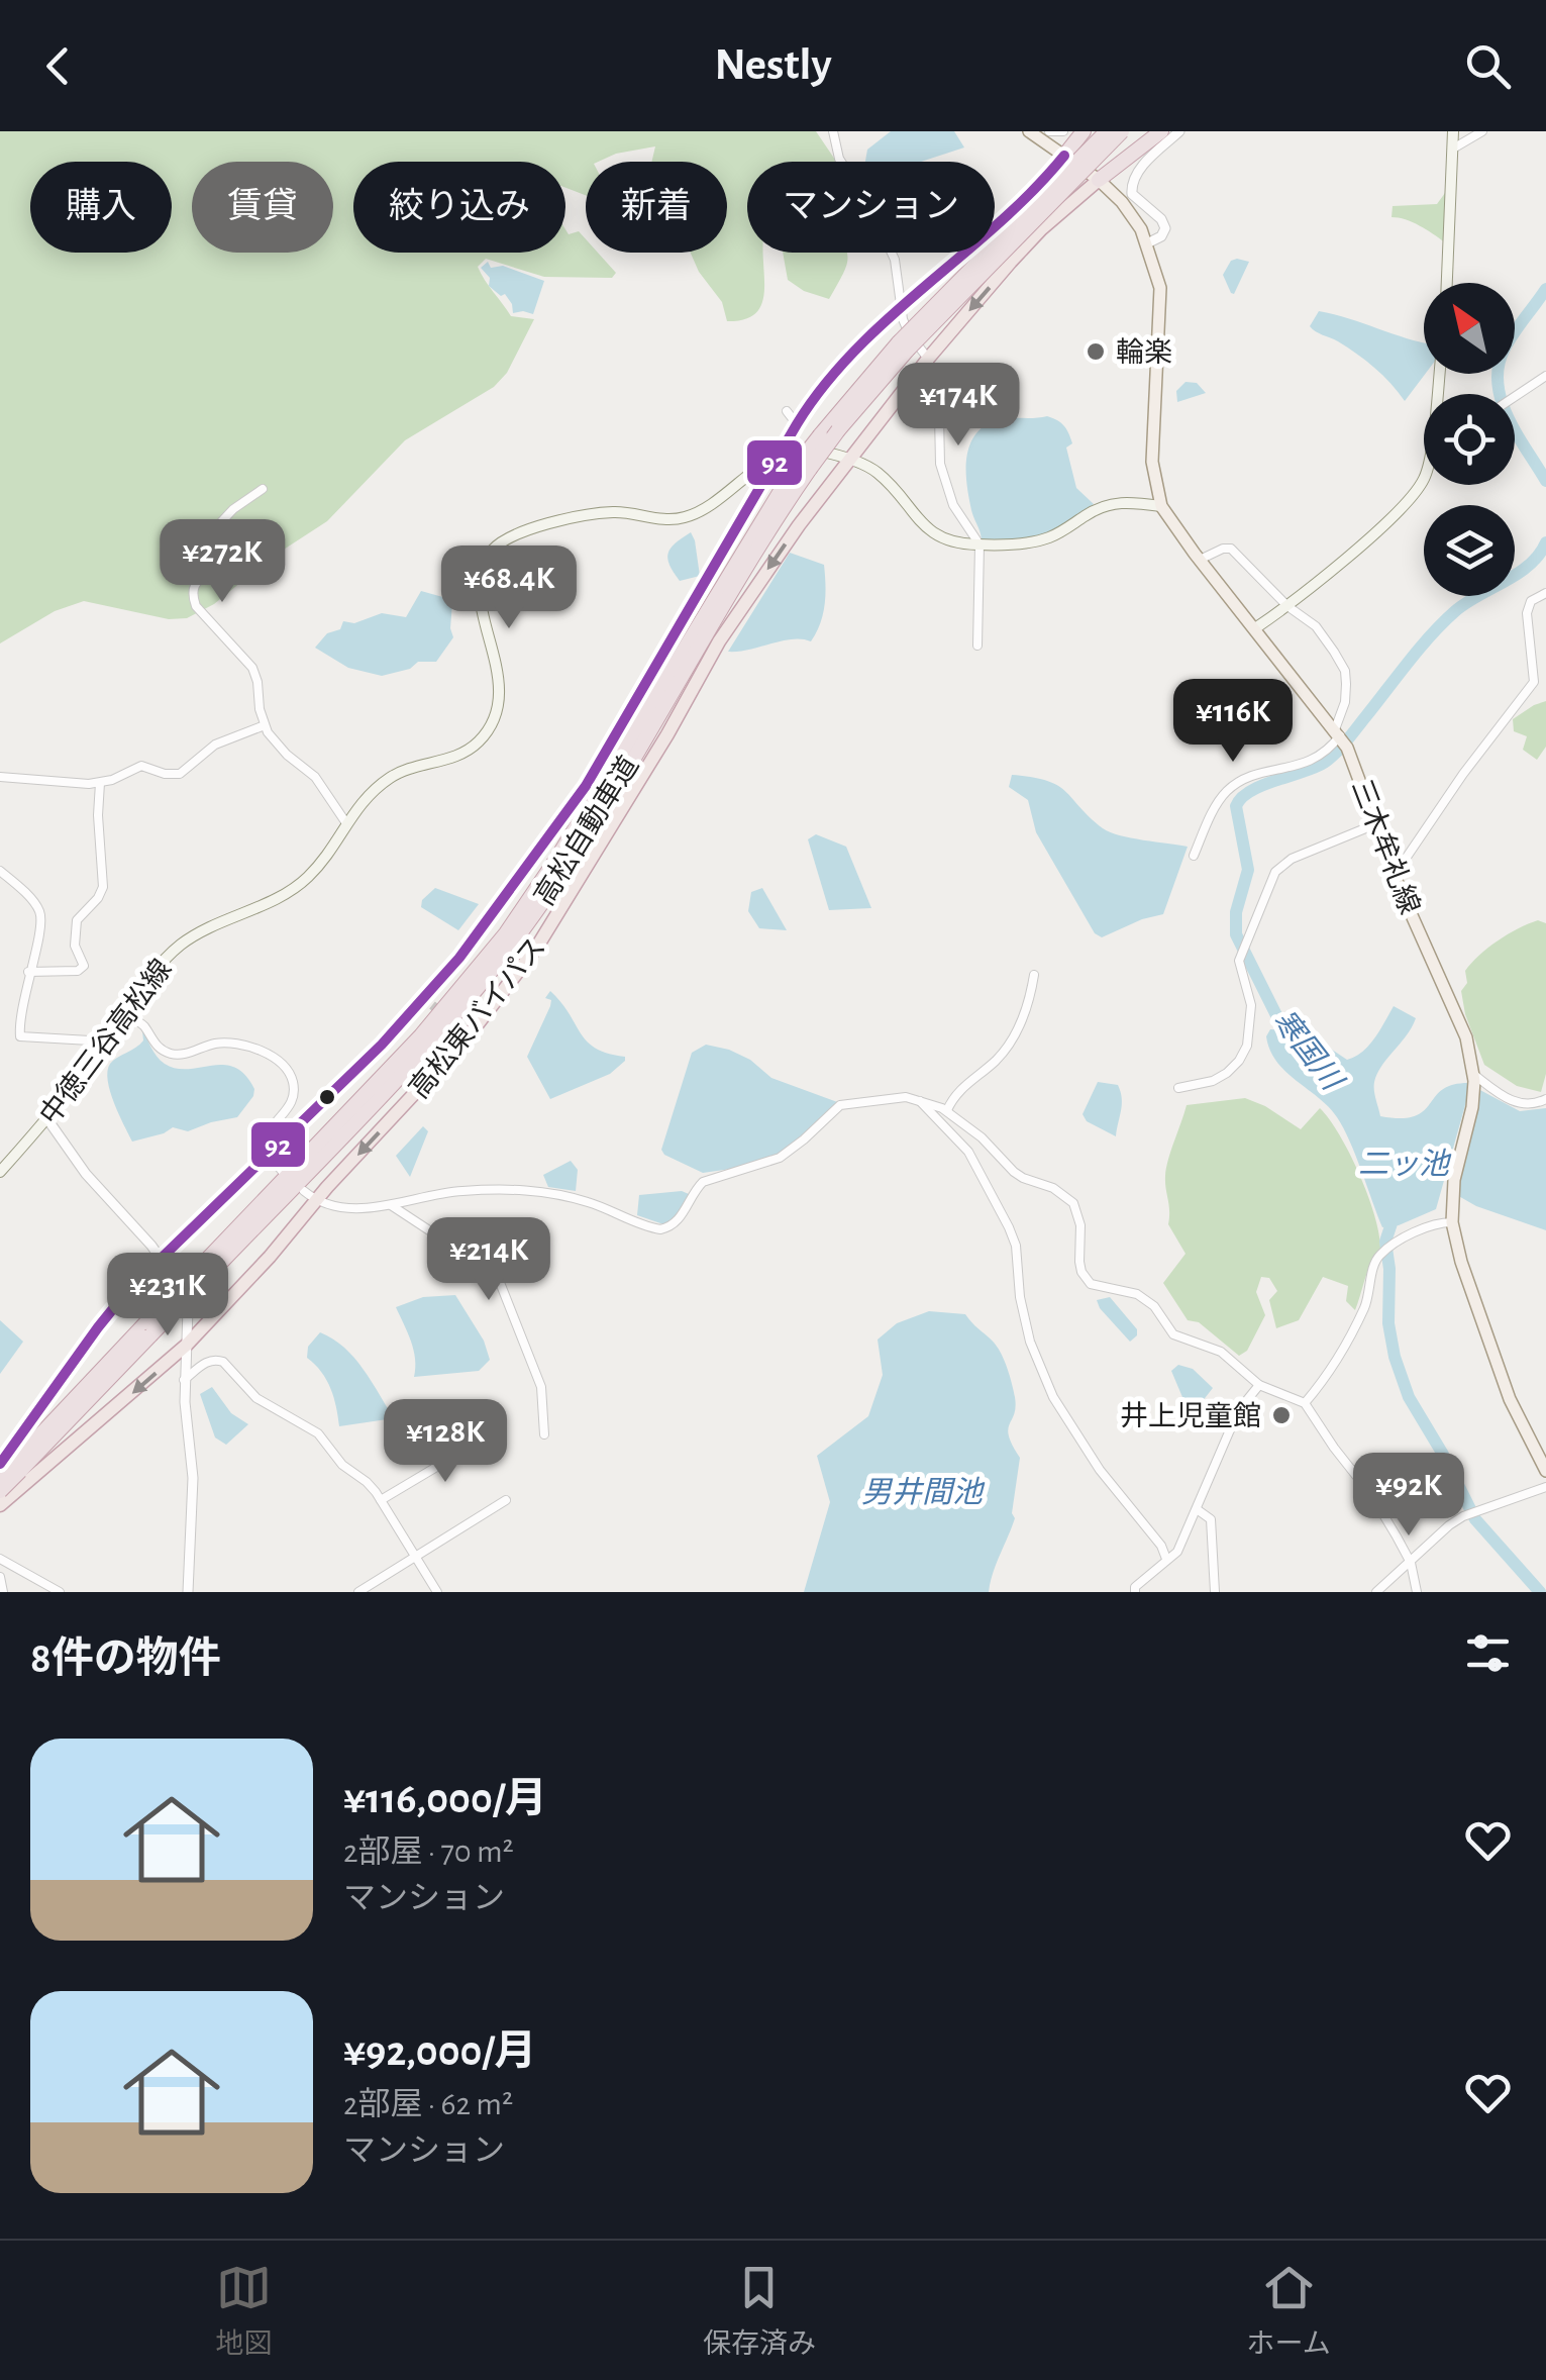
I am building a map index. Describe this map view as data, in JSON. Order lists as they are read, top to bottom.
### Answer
{
  "streets": {
    "highway": ["高松自動車道", "高松東バイパス"],
    "main road": ["三木牟礼線", "中徳三谷高松線"]
  },
  "crossings": [
    ["高松自動車道", "高松東バイパス"],
    ["三木牟礼線", "高松東バイパス"],
    ["高松東バイパス", "中徳三谷高松線"]
  ],
  "water": ["寒国川", "二ッ池", "男井間池"],
  "places": ["輪楽", "井上児童館"],
  "lines": ["transit line 92"],
  "north": "top left",
  "page": {
    "header": "Nestly",
    "chip": [
      "購入",
      "賃貸",
      "絞り込み",
      "新着",
      "マンション"
    ],
    "price": [
      "¥174K",
      "¥272K",
      "¥68.4K",
      "¥116K",
      "¥214K",
      "¥231K",
      "¥128K",
      "¥92K"
    ],
    "heading": "8件の物件",
    "list": [
      {
        "name": "¥116,000/月",
        "note": "2部屋 · 70 m² · マンション"
      },
      {
        "name": "¥92,000/月",
        "note": "2部屋 · 62 m² · マンション"
      }
    ],
    "tabs": ["地図", "保存済み", "ホーム"]
  }
}
